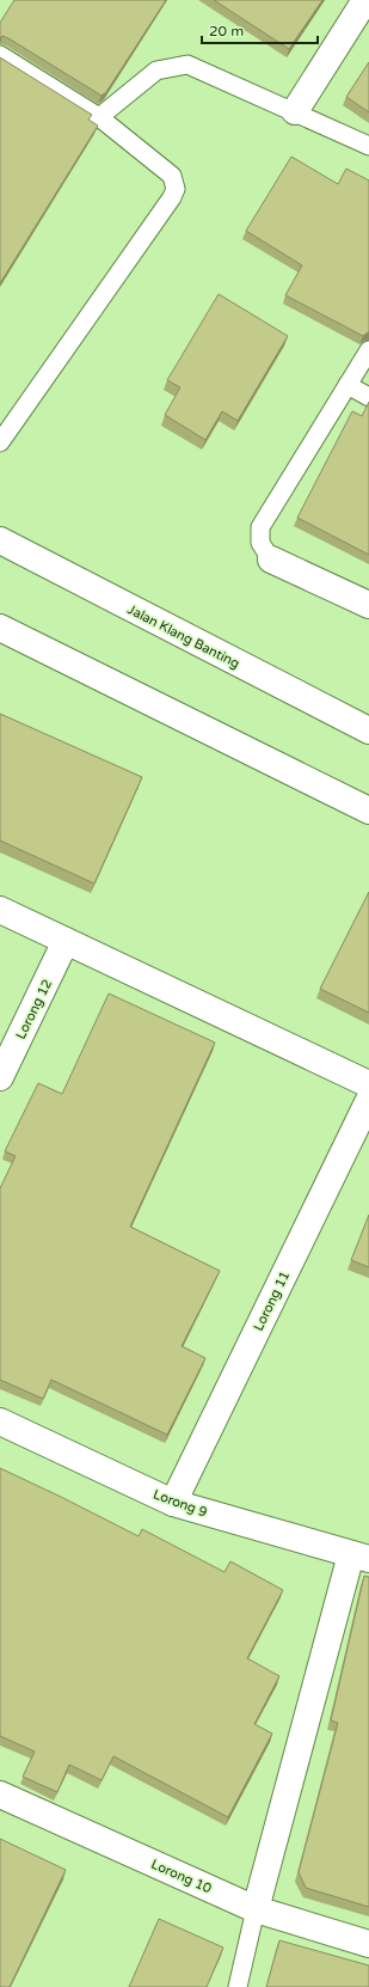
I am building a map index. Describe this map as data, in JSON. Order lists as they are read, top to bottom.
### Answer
{
  "streets": {
    "main road": [
      "Jalan Klang Banting",
      "Lorong 12",
      "Lorong 11",
      "Lorong 9",
      "Lorong 10"
    ]
  },
  "crossings": [
    ["Lorong 11", "Lorong 9"]
  ],
  "scale_bar": "20 m"
}
